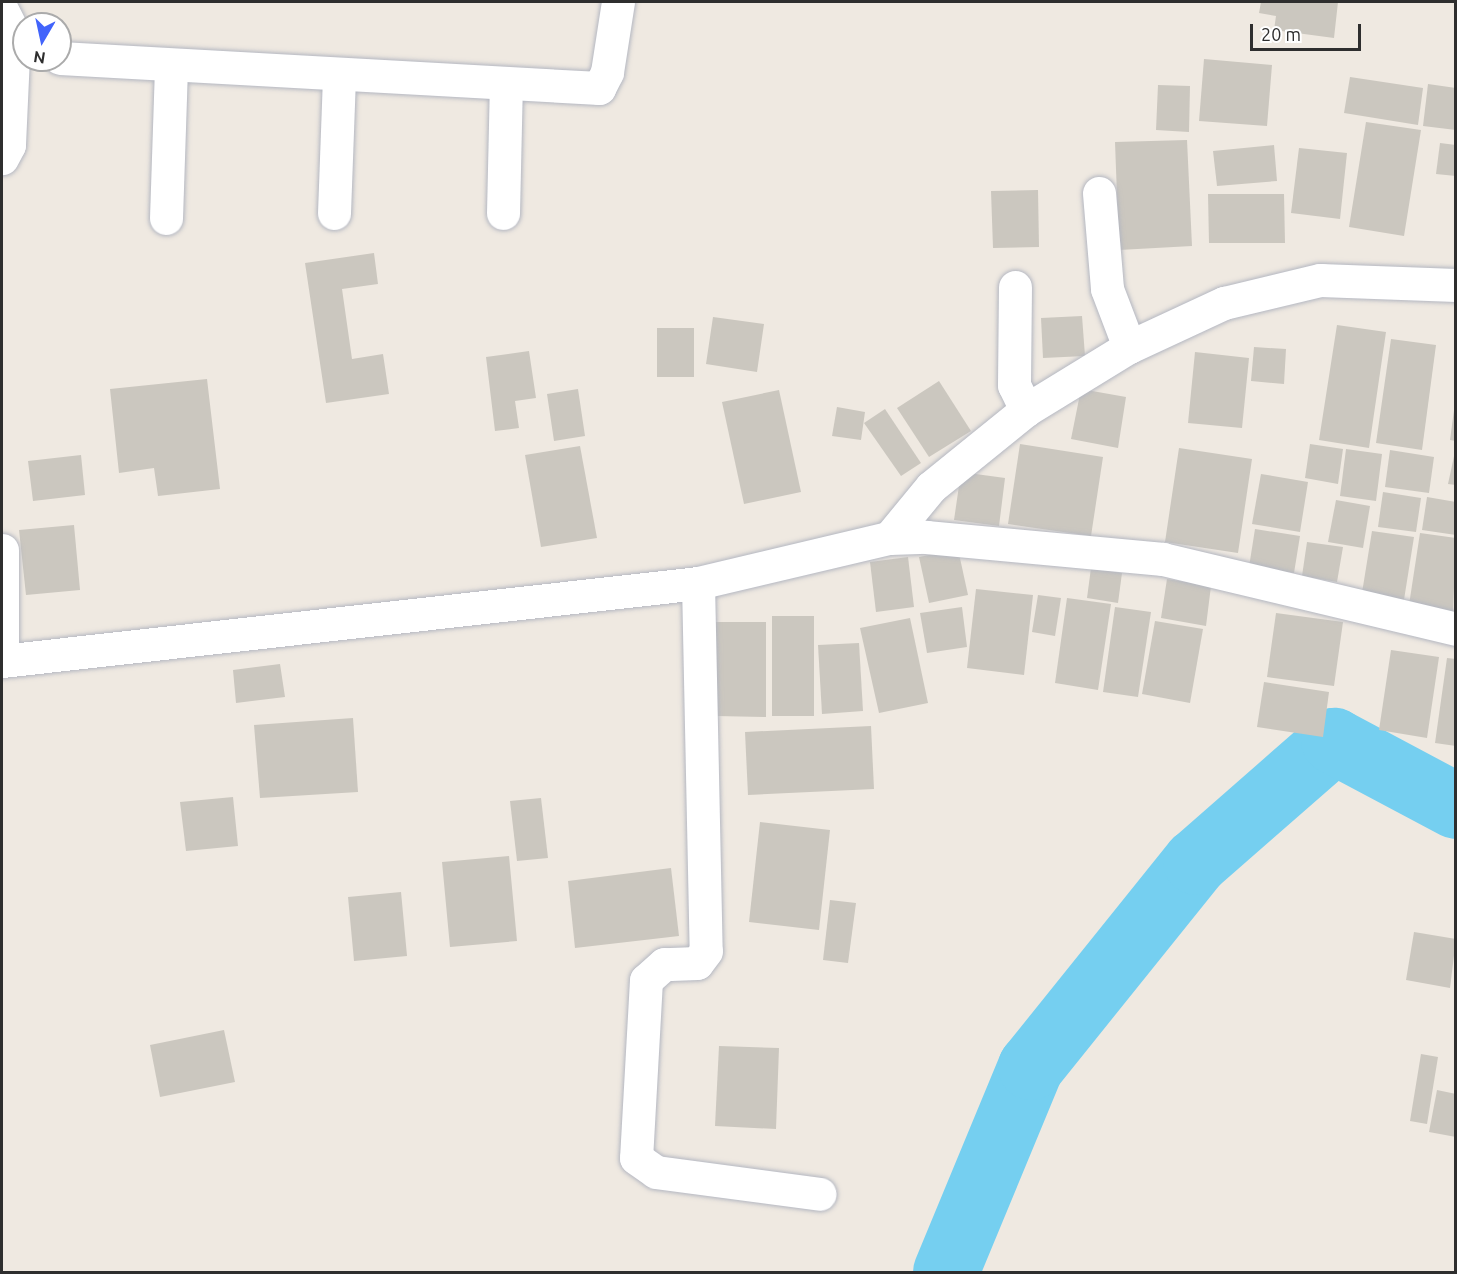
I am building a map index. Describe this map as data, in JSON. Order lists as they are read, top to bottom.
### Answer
{
  "scale_bar": "20 m",
  "north": "bottom"
}
